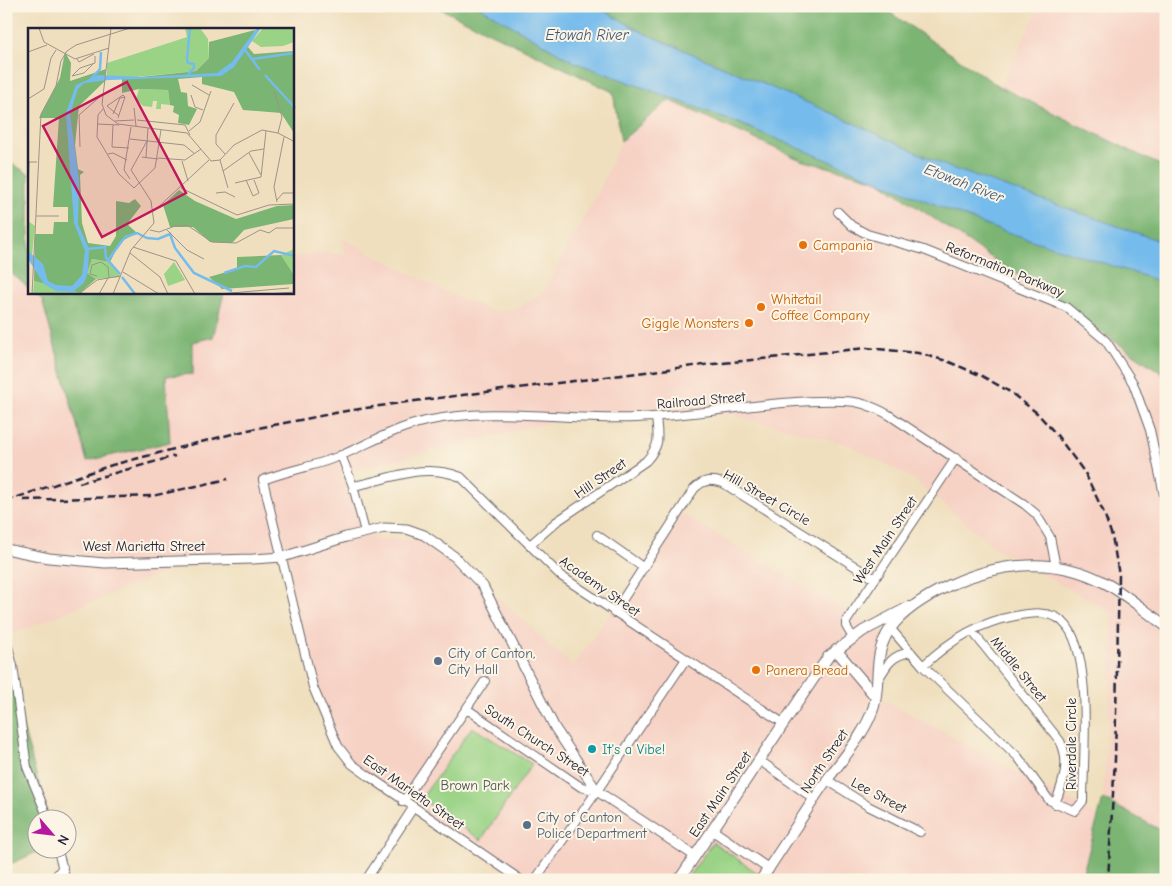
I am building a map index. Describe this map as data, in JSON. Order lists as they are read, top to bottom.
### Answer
{
  "streets": {
    "main road": ["North Street", "East Main Street"],
    "street": [
      "Reformation Parkway",
      "Railroad Street",
      "Hill Street",
      "Hill Street Circle",
      "West Main Street",
      "West Marietta Street",
      "Academy Street",
      "Middle Street",
      "South Church Street",
      "Riverdale Circle",
      "East Marietta Street",
      "Lee Street"
    ]
  },
  "crossings": [
    ["Railroad Street", "Hill Street"],
    ["Railroad Street", "West Main Street"],
    ["Railroad Street", "West Marietta Street"],
    ["Railroad Street", "East Marietta Street"],
    ["Hill Street", "Academy Street"],
    ["Hill Street Circle", "West Main Street"],
    ["Hill Street Circle", "Academy Street"],
    ["West Marietta Street", "South Church Street"],
    ["West Marietta Street", "East Marietta Street"],
    ["Academy Street", "East Main Street"],
    ["Middle Street", "Riverdale Circle"],
    ["South Church Street", "East Main Street"],
    ["North Street", "Lee Street"]
  ],
  "water": ["Etowah River"],
  "parks": ["Brown Park"],
  "places": [
    "Campania",
    "Whitetail Coffee Company",
    "Giggle Monsters",
    "City of Canton, City Hall",
    "Panera Bread",
    "It's a Vibe!",
    "City of Canton Police Department"
  ],
  "north": "bottom right"
}
